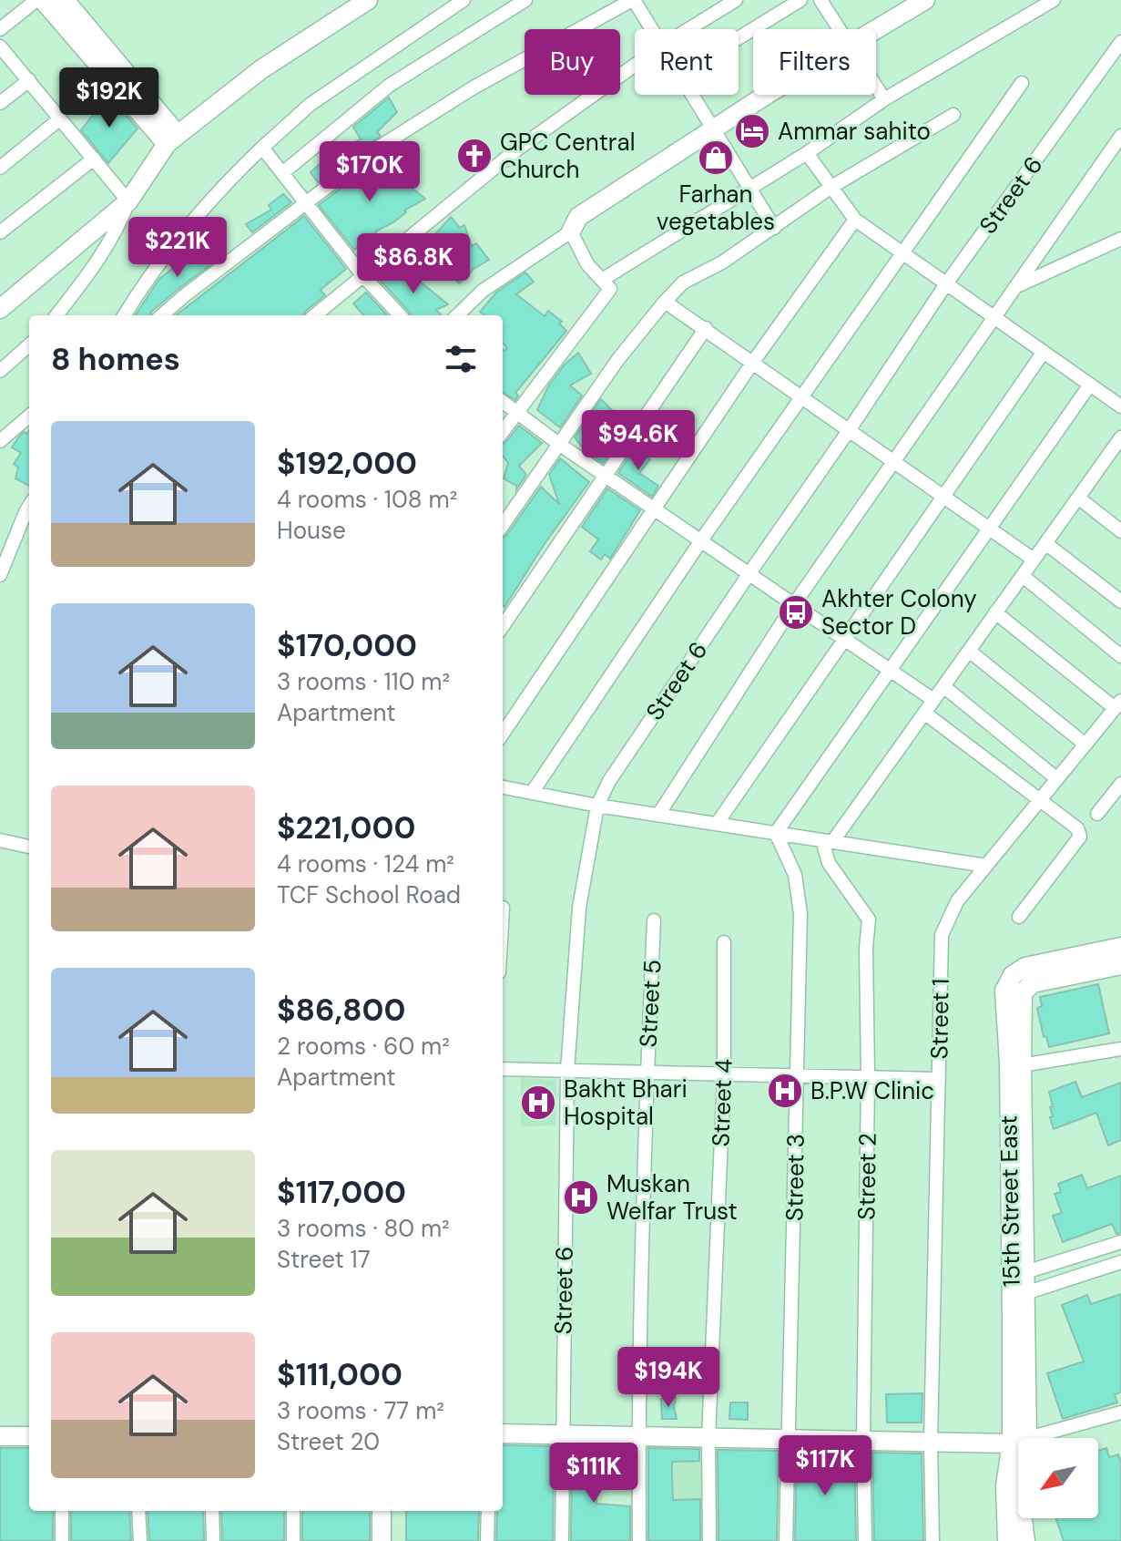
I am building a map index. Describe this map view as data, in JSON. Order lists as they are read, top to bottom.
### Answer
{
  "streets": {
    "street": [
      "Street 6",
      "Street 5",
      "Street 1",
      "Street 4",
      "Street 2",
      "Street 3",
      "15th Street East"
    ]
  },
  "places": {
    "hotel": ["Ammar sahito"],
    "church": ["GPC Central Church"],
    "shop": ["Farhan vegetables"],
    "bus stop": ["Akhter Colony Sector D"],
    "hospital": ["B.P.W Clinic", "Bakht Bhari Hospital", "Muskan Welfar Trust"]
  },
  "north": "bottom left",
  "page": {
    "chip": ["Buy", "Rent", "Filters"],
    "price": [
      "$192K",
      "$170K",
      "$221K",
      "$86.8K",
      "$94.6K",
      "$194K",
      "$117K",
      "$111K"
    ],
    "heading": "8 homes",
    "list": [
      {
        "name": "$192,000",
        "note": "4 rooms · 108 m² · House"
      },
      {
        "name": "$170,000",
        "note": "3 rooms · 110 m² · Apartment"
      },
      {
        "name": "$221,000",
        "note": "4 rooms · 124 m² · TCF School Road"
      },
      {
        "name": "$86,800",
        "note": "2 rooms · 60 m² · Apartment"
      },
      {
        "name": "$117,000",
        "note": "3 rooms · 80 m² · Street 17"
      },
      {
        "name": "$111,000",
        "note": "3 rooms · 77 m² · Street 20"
      }
    ]
  }
}
